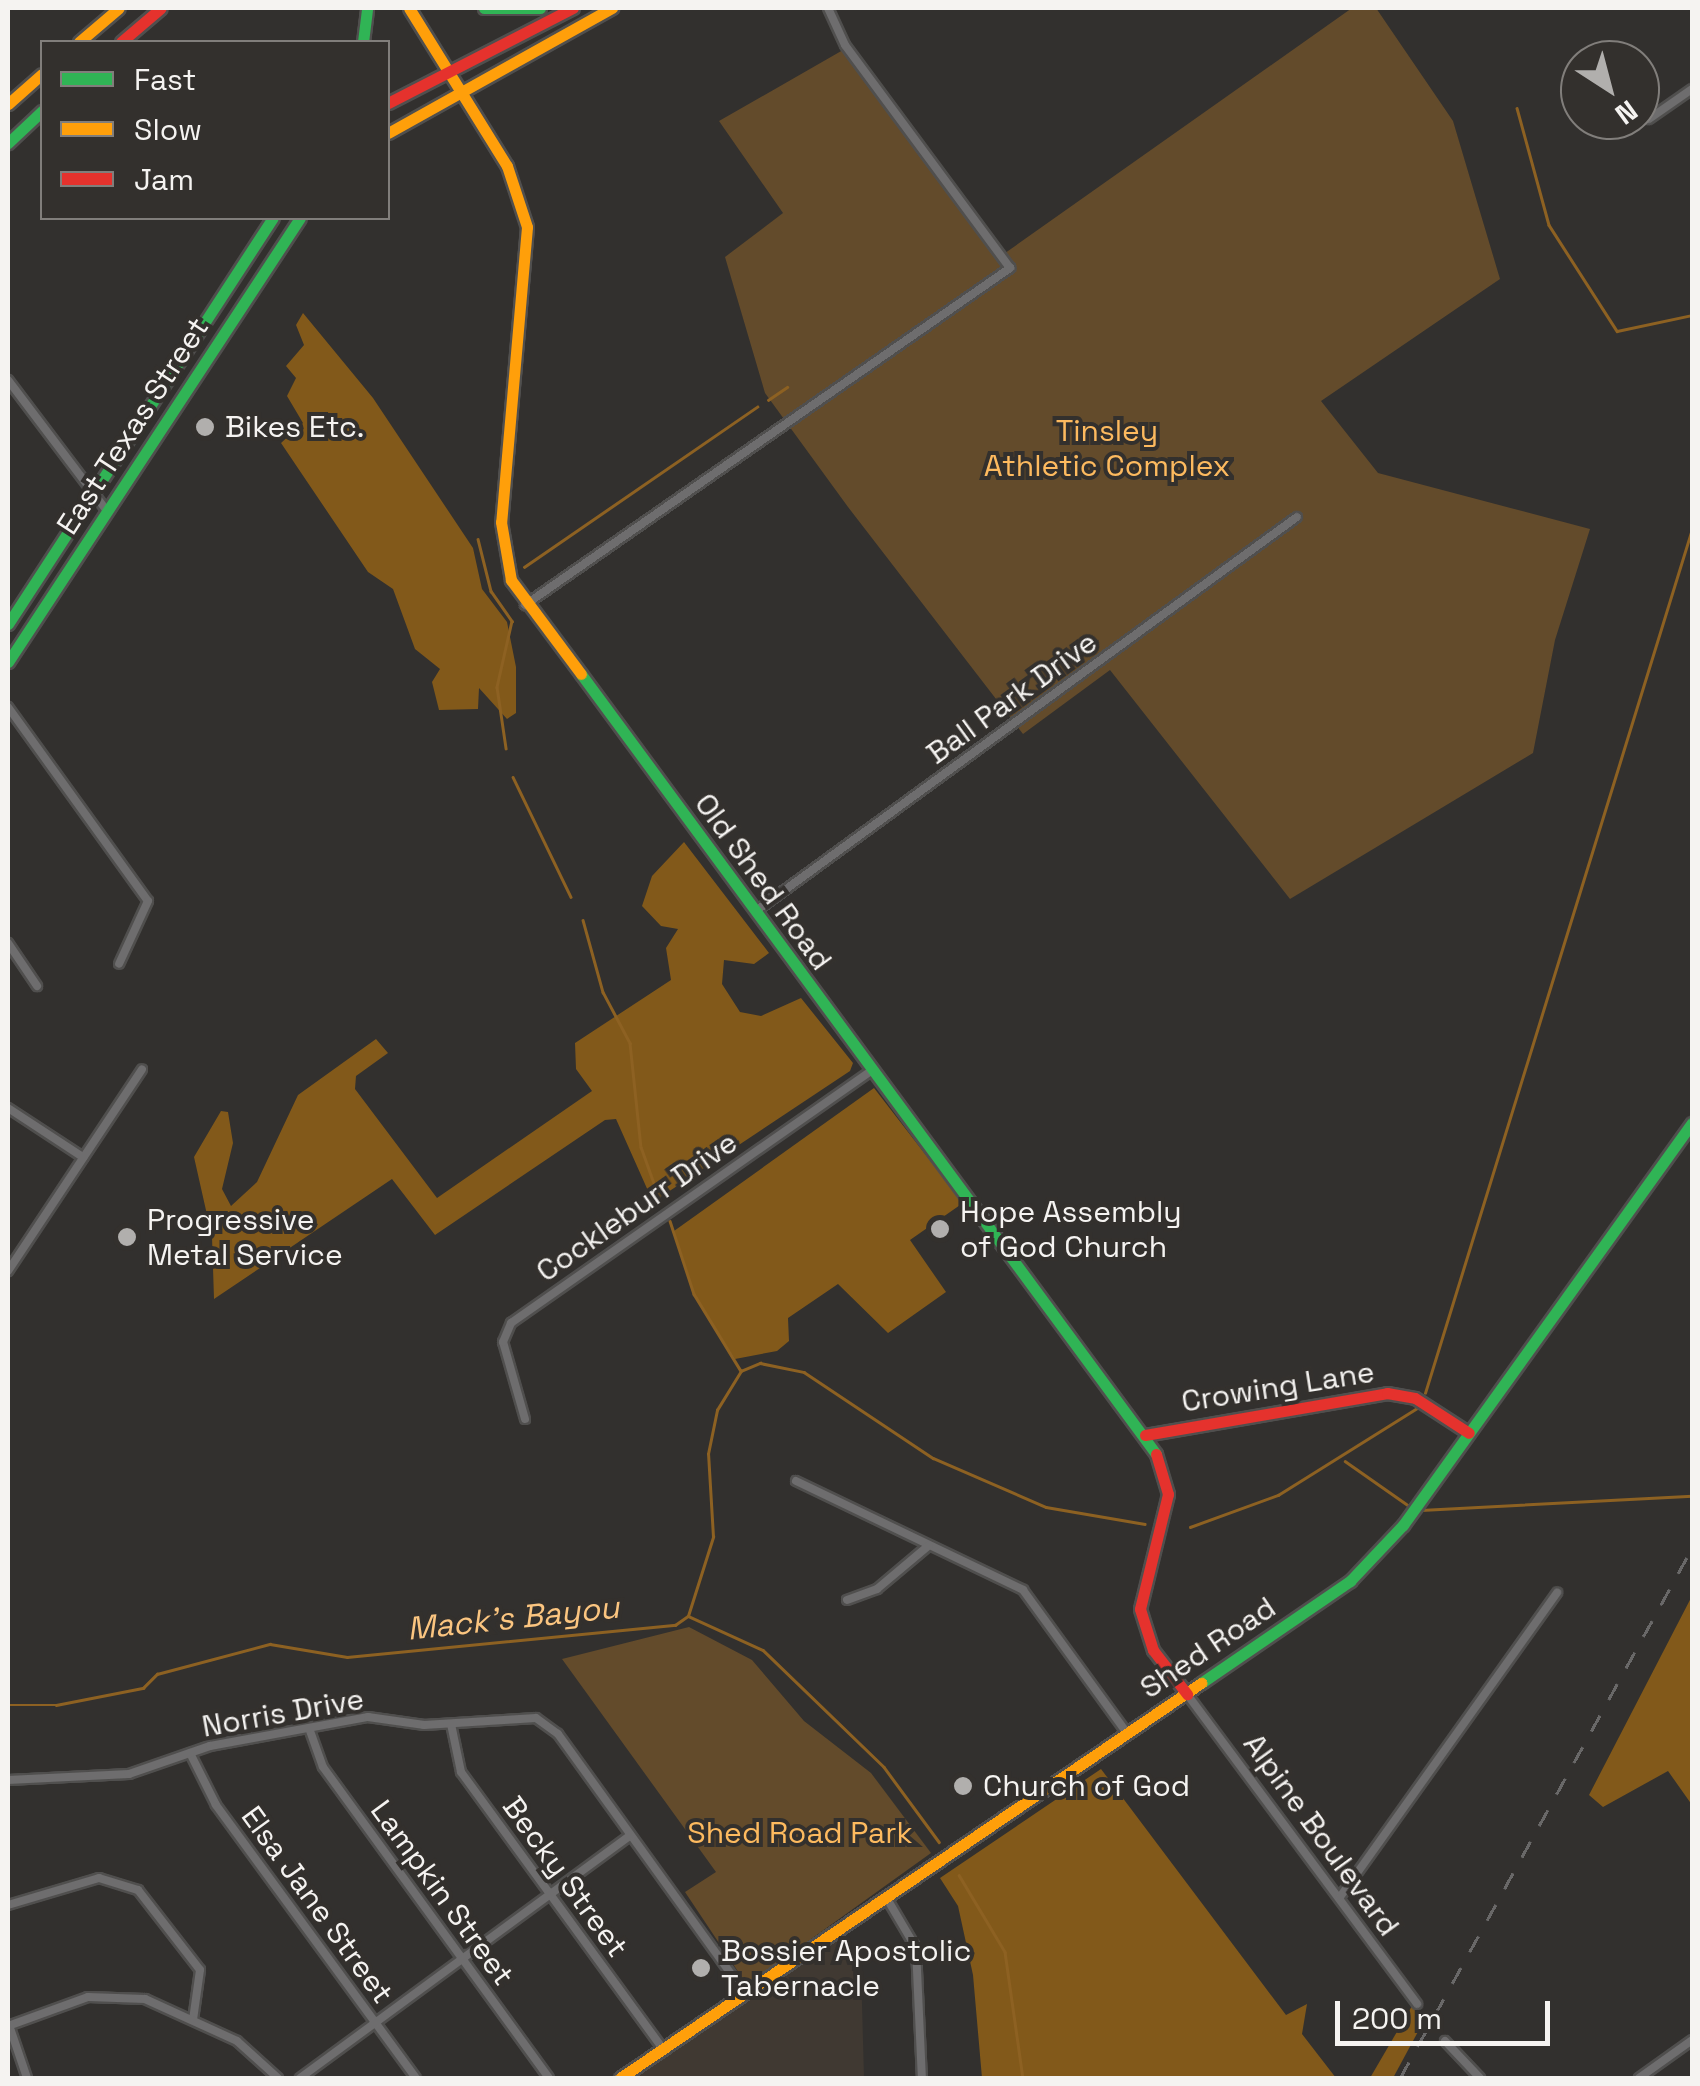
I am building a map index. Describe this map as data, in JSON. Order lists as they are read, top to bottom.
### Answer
{
  "streets": {
    "main road": [
      "East Texas Street",
      "Old Shed Road",
      "Crowing Lane",
      "Shed Road"
    ],
    "street": [
      "Ball Park Drive",
      "Cockleburr Drive",
      "Norris Drive",
      "Alpine Boulevard",
      "Becky Street",
      "Lampkin Street",
      "Elsa Jane Street"
    ]
  },
  "crossings": [
    ["Ball Park Drive", "Old Shed Road"],
    ["Old Shed Road", "Cockleburr Drive"],
    ["Old Shed Road", "Crowing Lane"],
    ["Old Shed Road", "Shed Road"],
    ["Old Shed Road", "Alpine Boulevard"],
    ["Crowing Lane", "Shed Road"],
    ["Shed Road", "Alpine Boulevard"],
    ["Shed Road", "Becky Street"],
    ["Norris Drive", "Becky Street"],
    ["Norris Drive", "Lampkin Street"],
    ["Norris Drive", "Elsa Jane Street"]
  ],
  "water": ["Mack's Bayou"],
  "parks": ["Tinsley Athletic Complex", "Shed Road Park"],
  "places": [
    "Bikes Etc.",
    "Hope Assembly of God Church",
    "Progressive Metal Service",
    "Church of God",
    "Bossier Apostolic Tabernacle"
  ],
  "legend": ["Fast", "Slow", "Jam"],
  "scale_bar": "200 m",
  "north": "bottom right"
}
